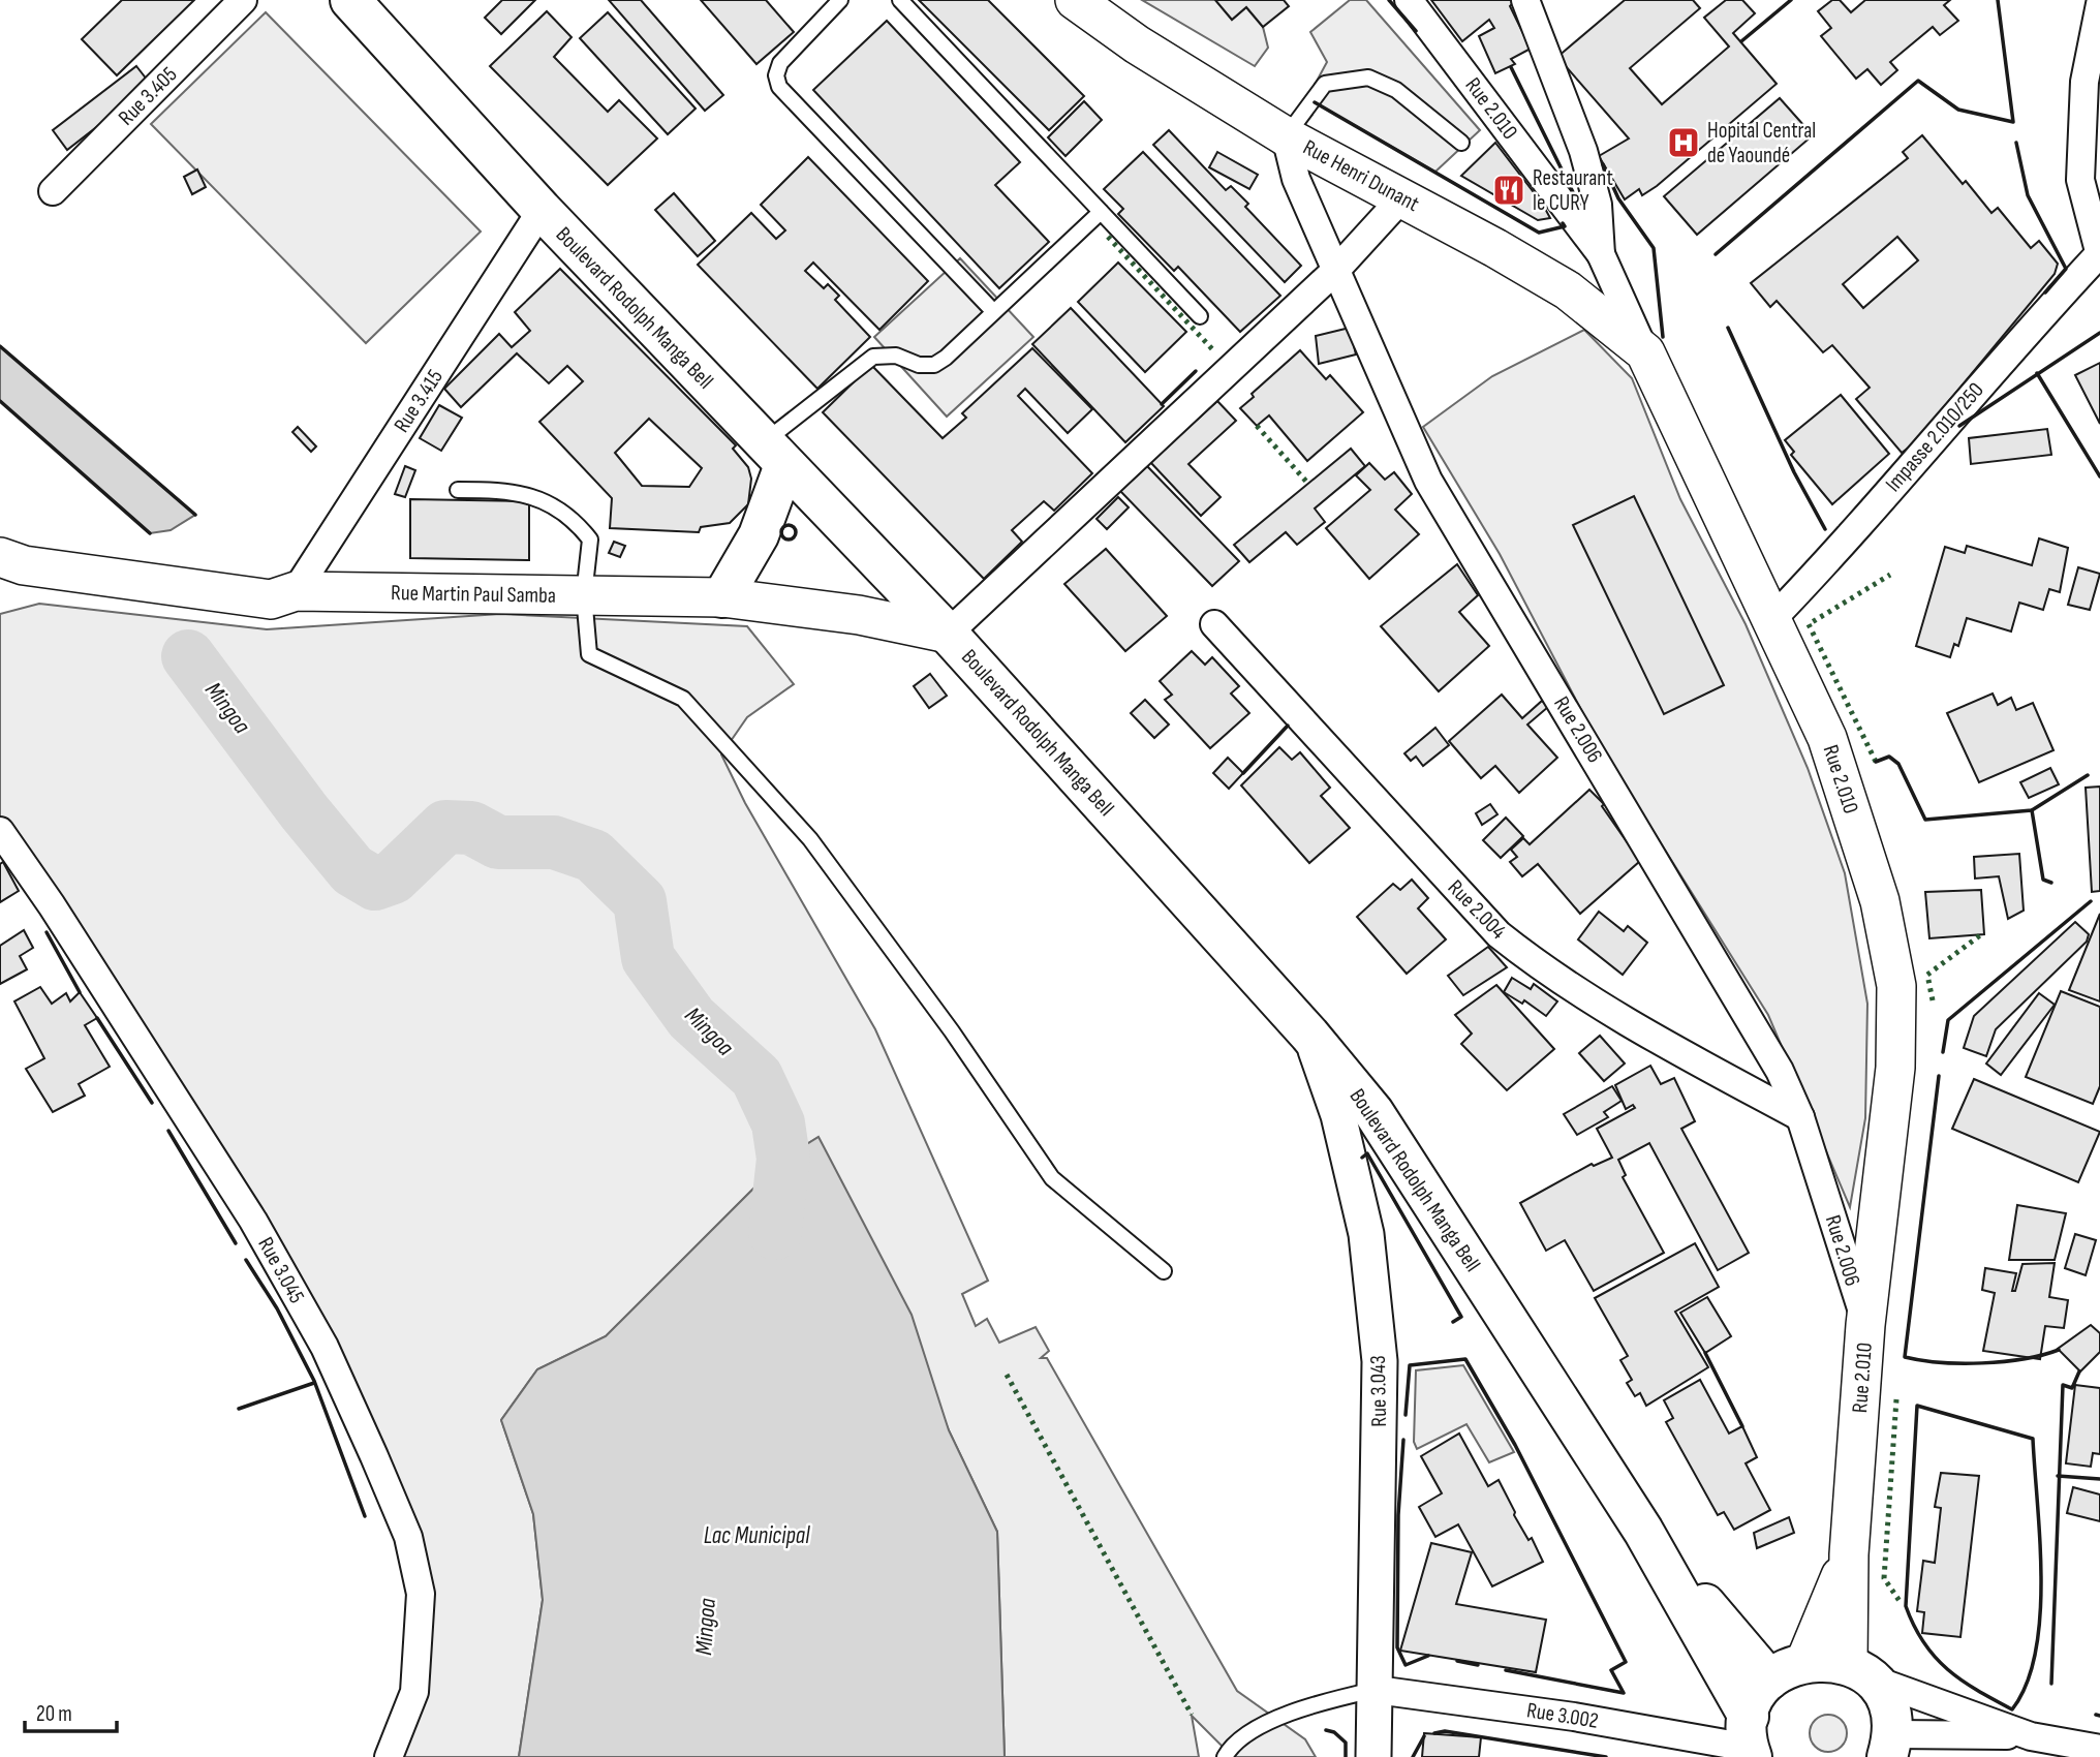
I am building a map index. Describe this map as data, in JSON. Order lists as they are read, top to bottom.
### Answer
{
  "streets": {
    "main road": [
      "Rue 2.010",
      "Rue Henri Dunant",
      "Boulevard Rodolph Manga Bell",
      "Rue Martin Paul Samba"
    ],
    "street": [
      "Rue 3.405",
      "Rue 3.415",
      "Impasse 2.010/250",
      "Rue 2.006",
      "Rue 2.004",
      "Rue 3.045",
      "Rue 3.043",
      "Rue 3.002"
    ]
  },
  "crossings": [
    ["Rue 2.010", "Rue Henri Dunant"],
    ["Rue 2.010", "Impasse 2.010/250"],
    ["Rue 2.010", "Rue 2.006"],
    ["Rue Henri Dunant", "Rue 2.006"],
    ["Boulevard Rodolph Manga Bell", "Rue 3.415"],
    ["Boulevard Rodolph Manga Bell", "Rue Martin Paul Samba"],
    ["Boulevard Rodolph Manga Bell", "Rue 3.043"],
    ["Rue 3.415", "Rue Martin Paul Samba"],
    ["Rue 2.006", "Rue 2.004"],
    ["Rue 3.043", "Rue 3.002"]
  ],
  "water": ["Mingoa", "Lac Municipal"],
  "places": {
    "hospital": ["Hopital Central de Yaoundé"],
    "restaurant": ["Restaurant le CURY"]
  },
  "scale_bar": "20 m"
}
